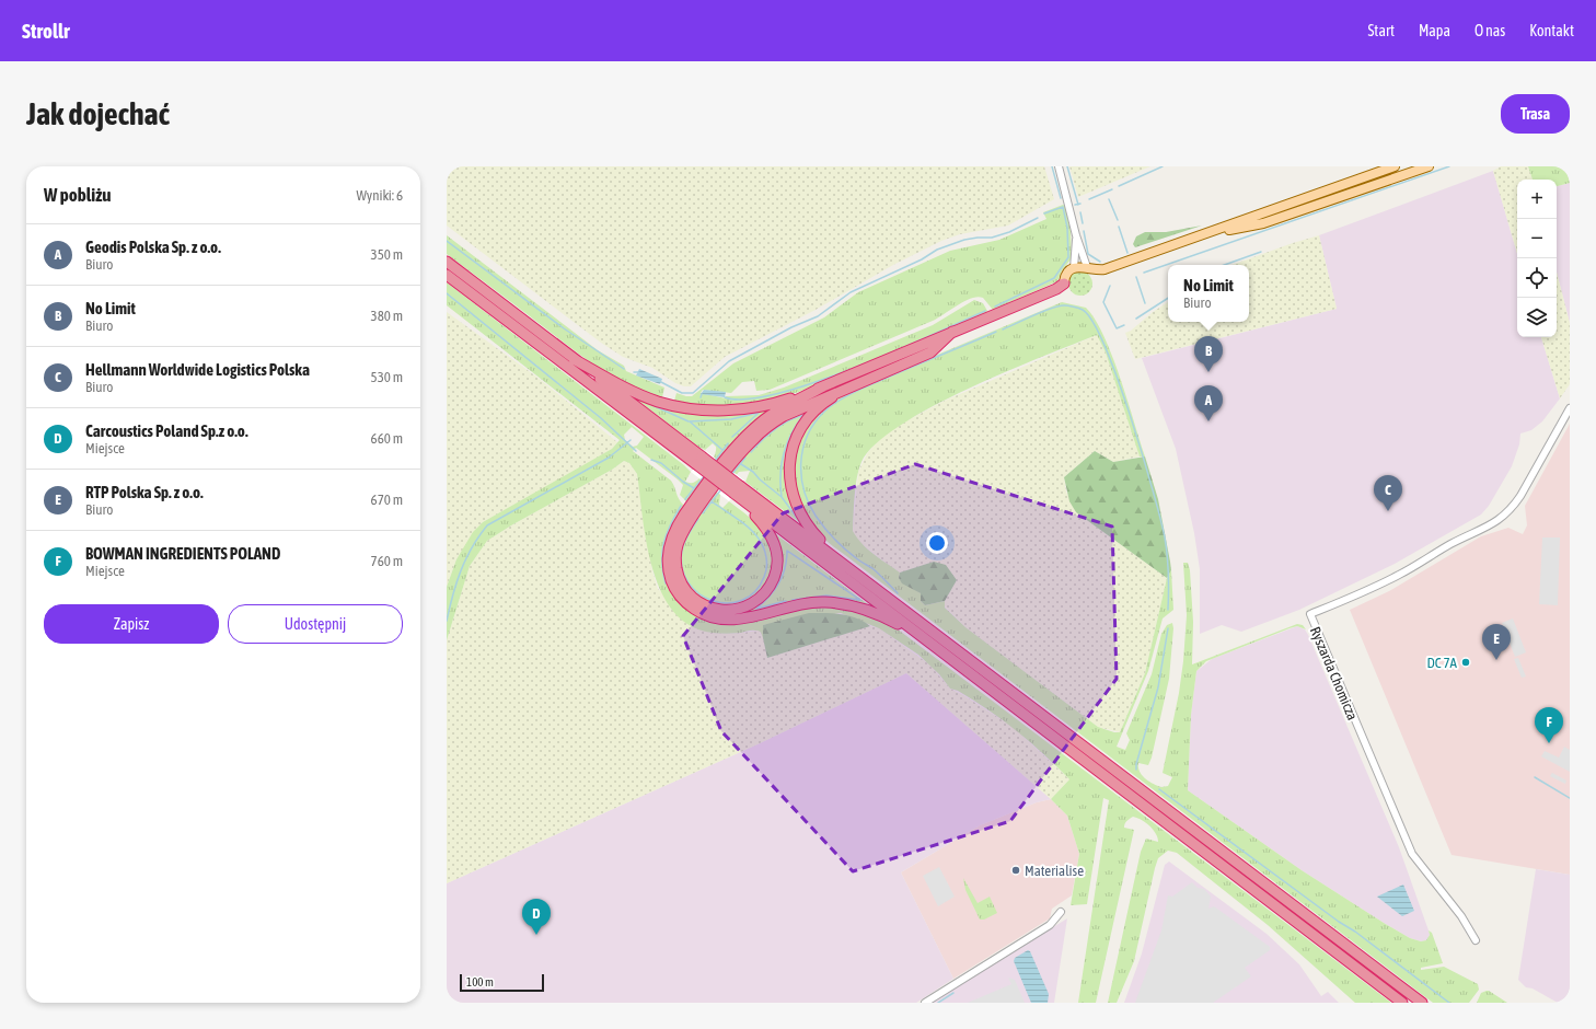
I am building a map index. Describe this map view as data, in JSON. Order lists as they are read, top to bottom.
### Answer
{
  "streets": {
    "street": ["Ryszarda Chomicza"]
  },
  "places": ["DC 7A", "Materialise"],
  "scale_bar": "100 m",
  "page": {
    "header": "Strollr",
    "nav": [
      "Start",
      "Mapa",
      "O nas",
      "Kontakt"
    ],
    "buttons": [
      "Trasa",
      ["Zapisz", "Udostępnij"]
    ],
    "title": "Jak dojechać",
    "heading": ["W pobliżu", "Wyniki: 6"],
    "map_buttons": ["+", "−"],
    "list": [
      {
        "mark": "A",
        "name": "Geodis Polska Sp. z o.o.",
        "note": "Biuro",
        "value": "350 m"
      },
      {
        "mark": "B",
        "name": "No Limit",
        "note": "Biuro",
        "value": "380 m"
      },
      {
        "mark": "C",
        "name": "Hellmann Worldwide Logistics Polska",
        "note": "Biuro",
        "value": "530 m"
      },
      {
        "mark": "D",
        "name": "Carcoustics Poland Sp.z o.o.",
        "note": "Miejsce",
        "value": "660 m"
      },
      {
        "mark": "E",
        "name": "RTP Polska Sp. z o.o.",
        "note": "Biuro",
        "value": "670 m"
      },
      {
        "mark": "F",
        "name": "BOWMAN INGREDIENTS POLAND",
        "note": "Miejsce",
        "value": "760 m"
      }
    ],
    "popup": ["No Limit", "Biuro"],
    "pins": [
      "B",
      "A",
      "C",
      "E",
      "F",
      "D"
    ],
    "scale": "100 m"
  }
}
